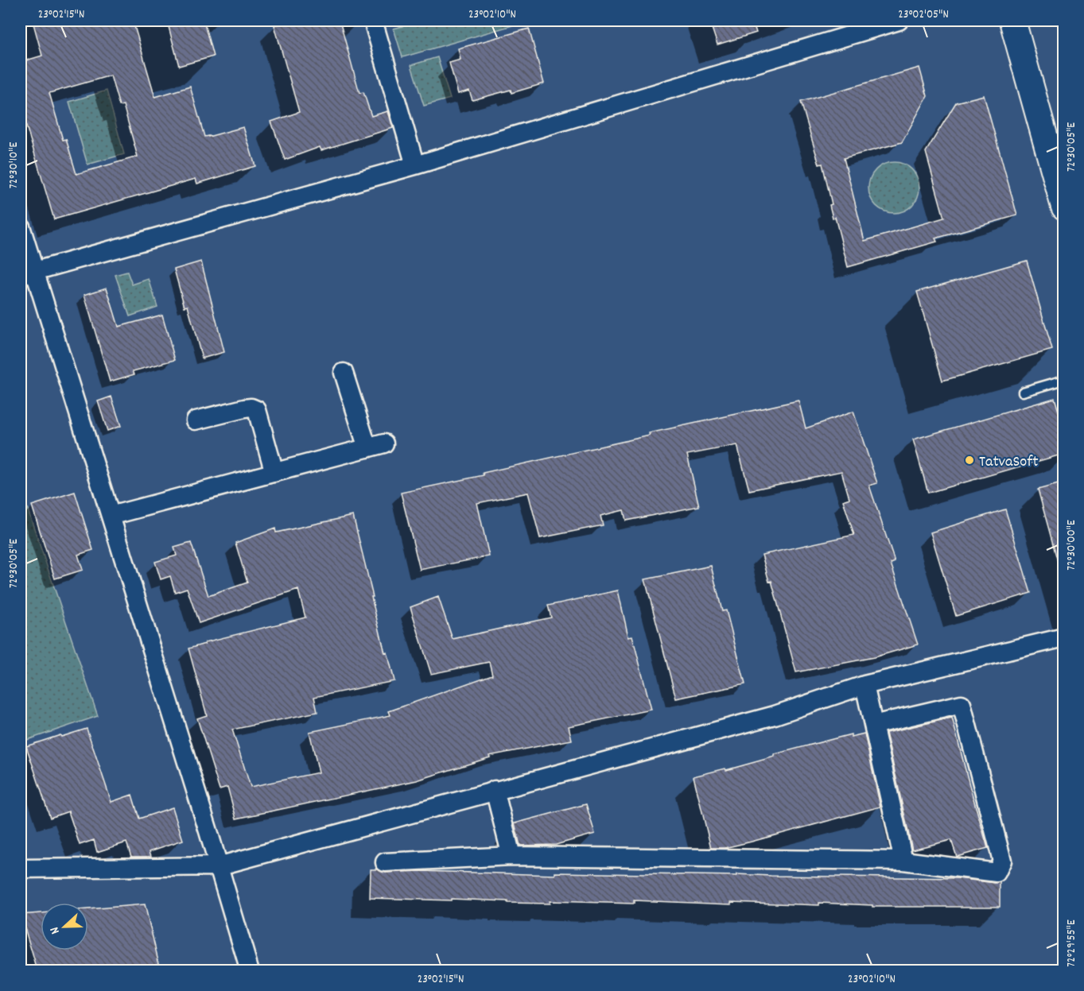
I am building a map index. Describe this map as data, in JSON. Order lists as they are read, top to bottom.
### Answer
{
  "places": ["TatvaSoft"],
  "north": "left",
  "coordinates": [
    "23°02'15\"N",
    "23°02'10\"N",
    "23°02'05\"N",
    "72°30'05\"E",
    "72°30'10\"E",
    "72°30'00\"E",
    "72°29'55\"E"
  ]
}
